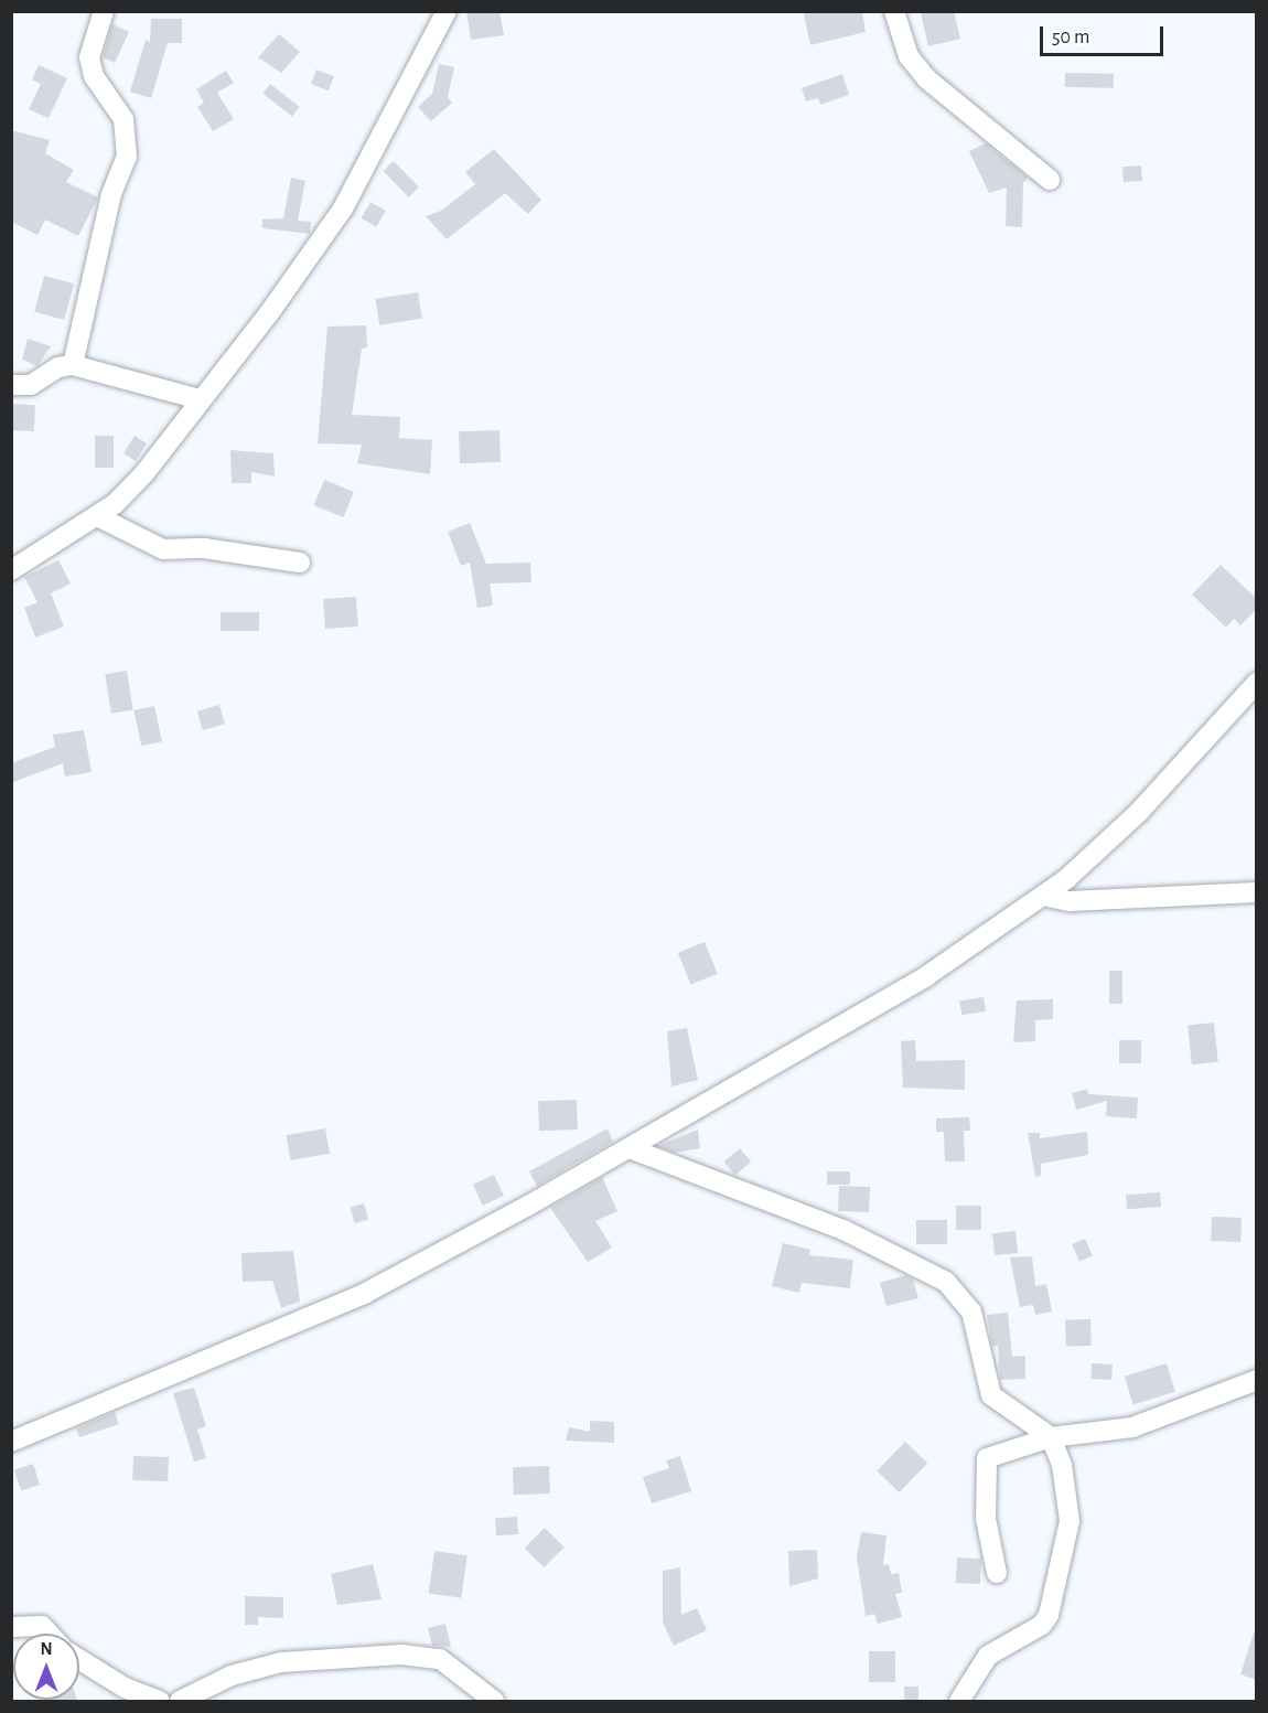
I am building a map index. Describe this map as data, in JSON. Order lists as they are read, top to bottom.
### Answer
{
  "scale_bar": "50 m",
  "north": "top"
}
